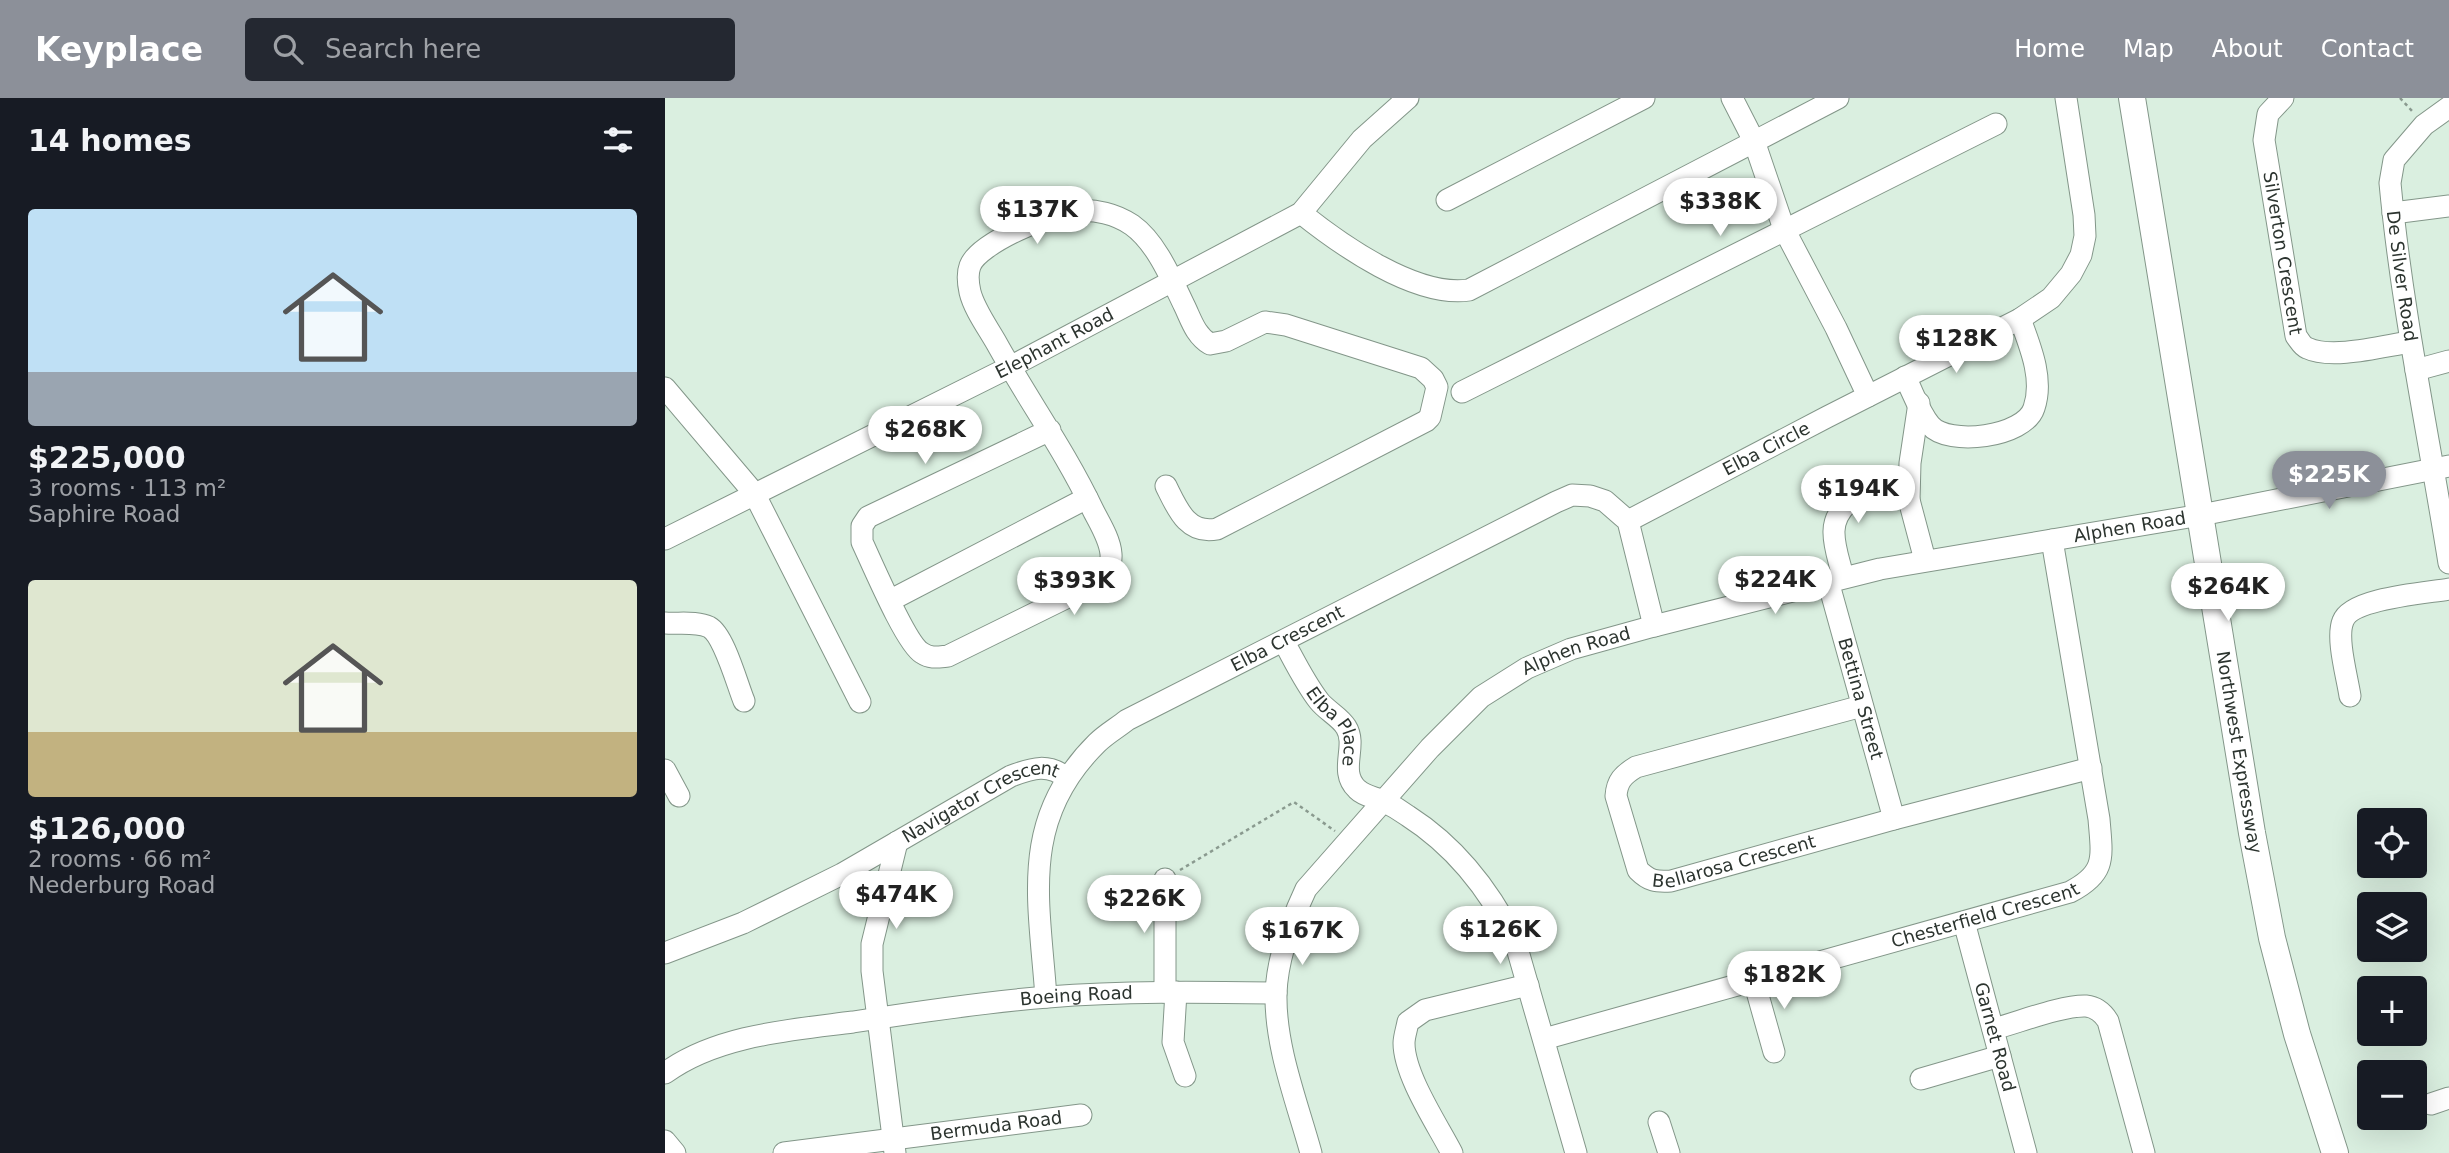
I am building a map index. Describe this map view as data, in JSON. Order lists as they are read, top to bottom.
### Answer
{
  "streets": {
    "main road": ["Northwest Expressway"],
    "street": [
      "Silverton Crescent",
      "De Silver Road",
      "Elephant Road",
      "Elba Circle",
      "Alphen Road",
      "Elba Crescent",
      "Bettina Street",
      "Elba Place",
      "Navigator Crescent",
      "Bellarosa Crescent",
      "Chesterfield Crescent",
      "Boeing Road",
      "Garnet Road",
      "Bermuda Road"
    ]
  },
  "crossings": [
    ["Silverton Crescent", "De Silver Road"],
    ["De Silver Road", "Alphen Road"],
    ["Elba Circle", "Elba Crescent"],
    ["Alphen Road", "Bettina Street"],
    ["Alphen Road", "Elba Place"],
    ["Alphen Road", "Northwest Expressway"],
    ["Alphen Road", "Chesterfield Crescent"],
    ["Alphen Road", "Boeing Road"],
    ["Elba Crescent", "Elba Place"],
    ["Elba Crescent", "Navigator Crescent"],
    ["Elba Crescent", "Boeing Road"],
    ["Bettina Street", "Bellarosa Crescent"],
    ["Bellarosa Crescent", "Chesterfield Crescent"],
    ["Chesterfield Crescent", "Garnet Road"]
  ],
  "page": {
    "header": "Keyplace",
    "search": "Search here",
    "nav": [
      "Home",
      "Map",
      "About",
      "Contact"
    ],
    "heading": "14 homes",
    "price": [
      "$338K",
      "$137K",
      "$128K",
      "$268K",
      "$225K",
      "$194K",
      "$224K",
      "$393K",
      "$264K",
      "$474K",
      "$226K",
      "$126K",
      "$167K",
      "$182K"
    ],
    "list": [
      {
        "name": "$225,000",
        "note": "3 rooms · 113 m² · Saphire Road"
      },
      {
        "name": "$126,000",
        "note": "2 rooms · 66 m² · Nederburg Road"
      }
    ],
    "map_buttons": ["+", "−"]
  }
}
